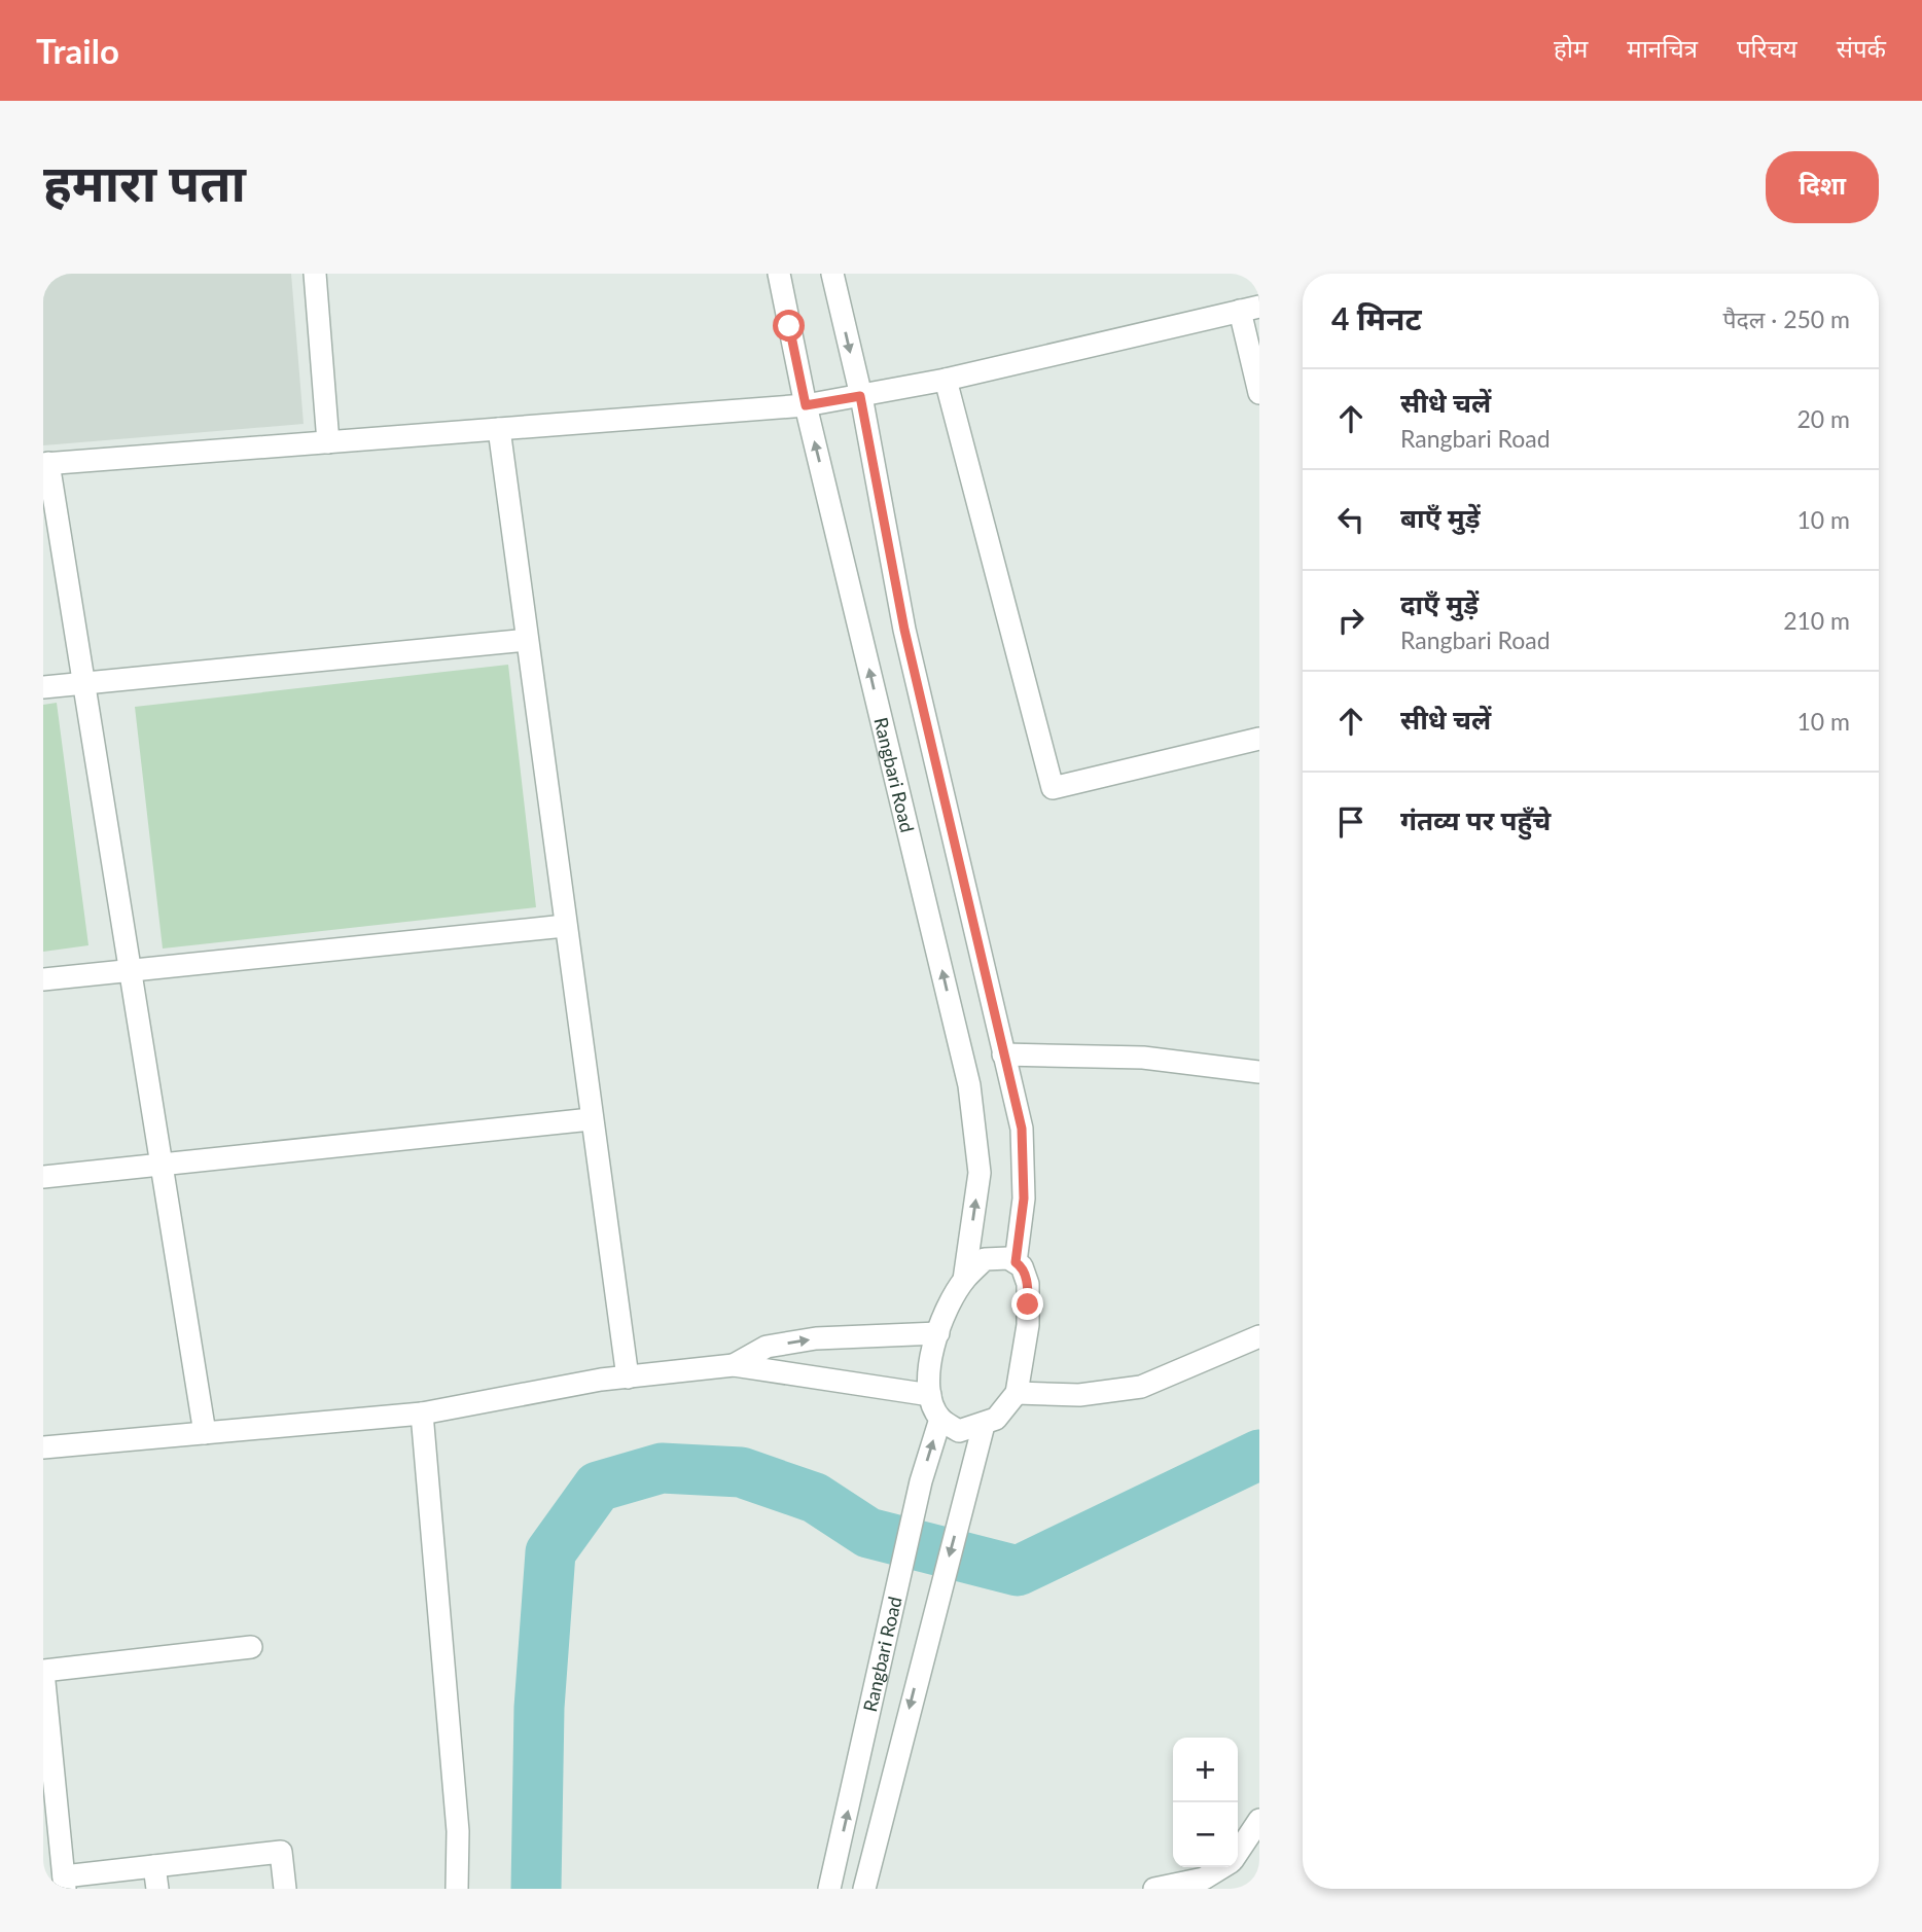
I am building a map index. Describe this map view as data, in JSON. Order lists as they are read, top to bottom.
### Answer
{
  "streets": {
    "street": ["Rangbari Road"]
  },
  "page": {
    "header": "Trailo",
    "nav": [
      "होम",
      "मानचित्र",
      "परिचय",
      "संपर्क"
    ],
    "buttons": "दिशा",
    "title": "हमारा पता",
    "heading": ["4 मिनट", "पैदल · 250 m"],
    "list": [
      ["सीधे चलें", "Rangbari Road", "20 m"],
      ["बाएँ मुड़ें", "10 m"],
      ["दाएँ मुड़ें", "Rangbari Road", "210 m"],
      ["सीधे चलें", "10 m"],
      "गंतव्य पर पहुँचे"
    ],
    "map_buttons": ["+", "−"]
  }
}
